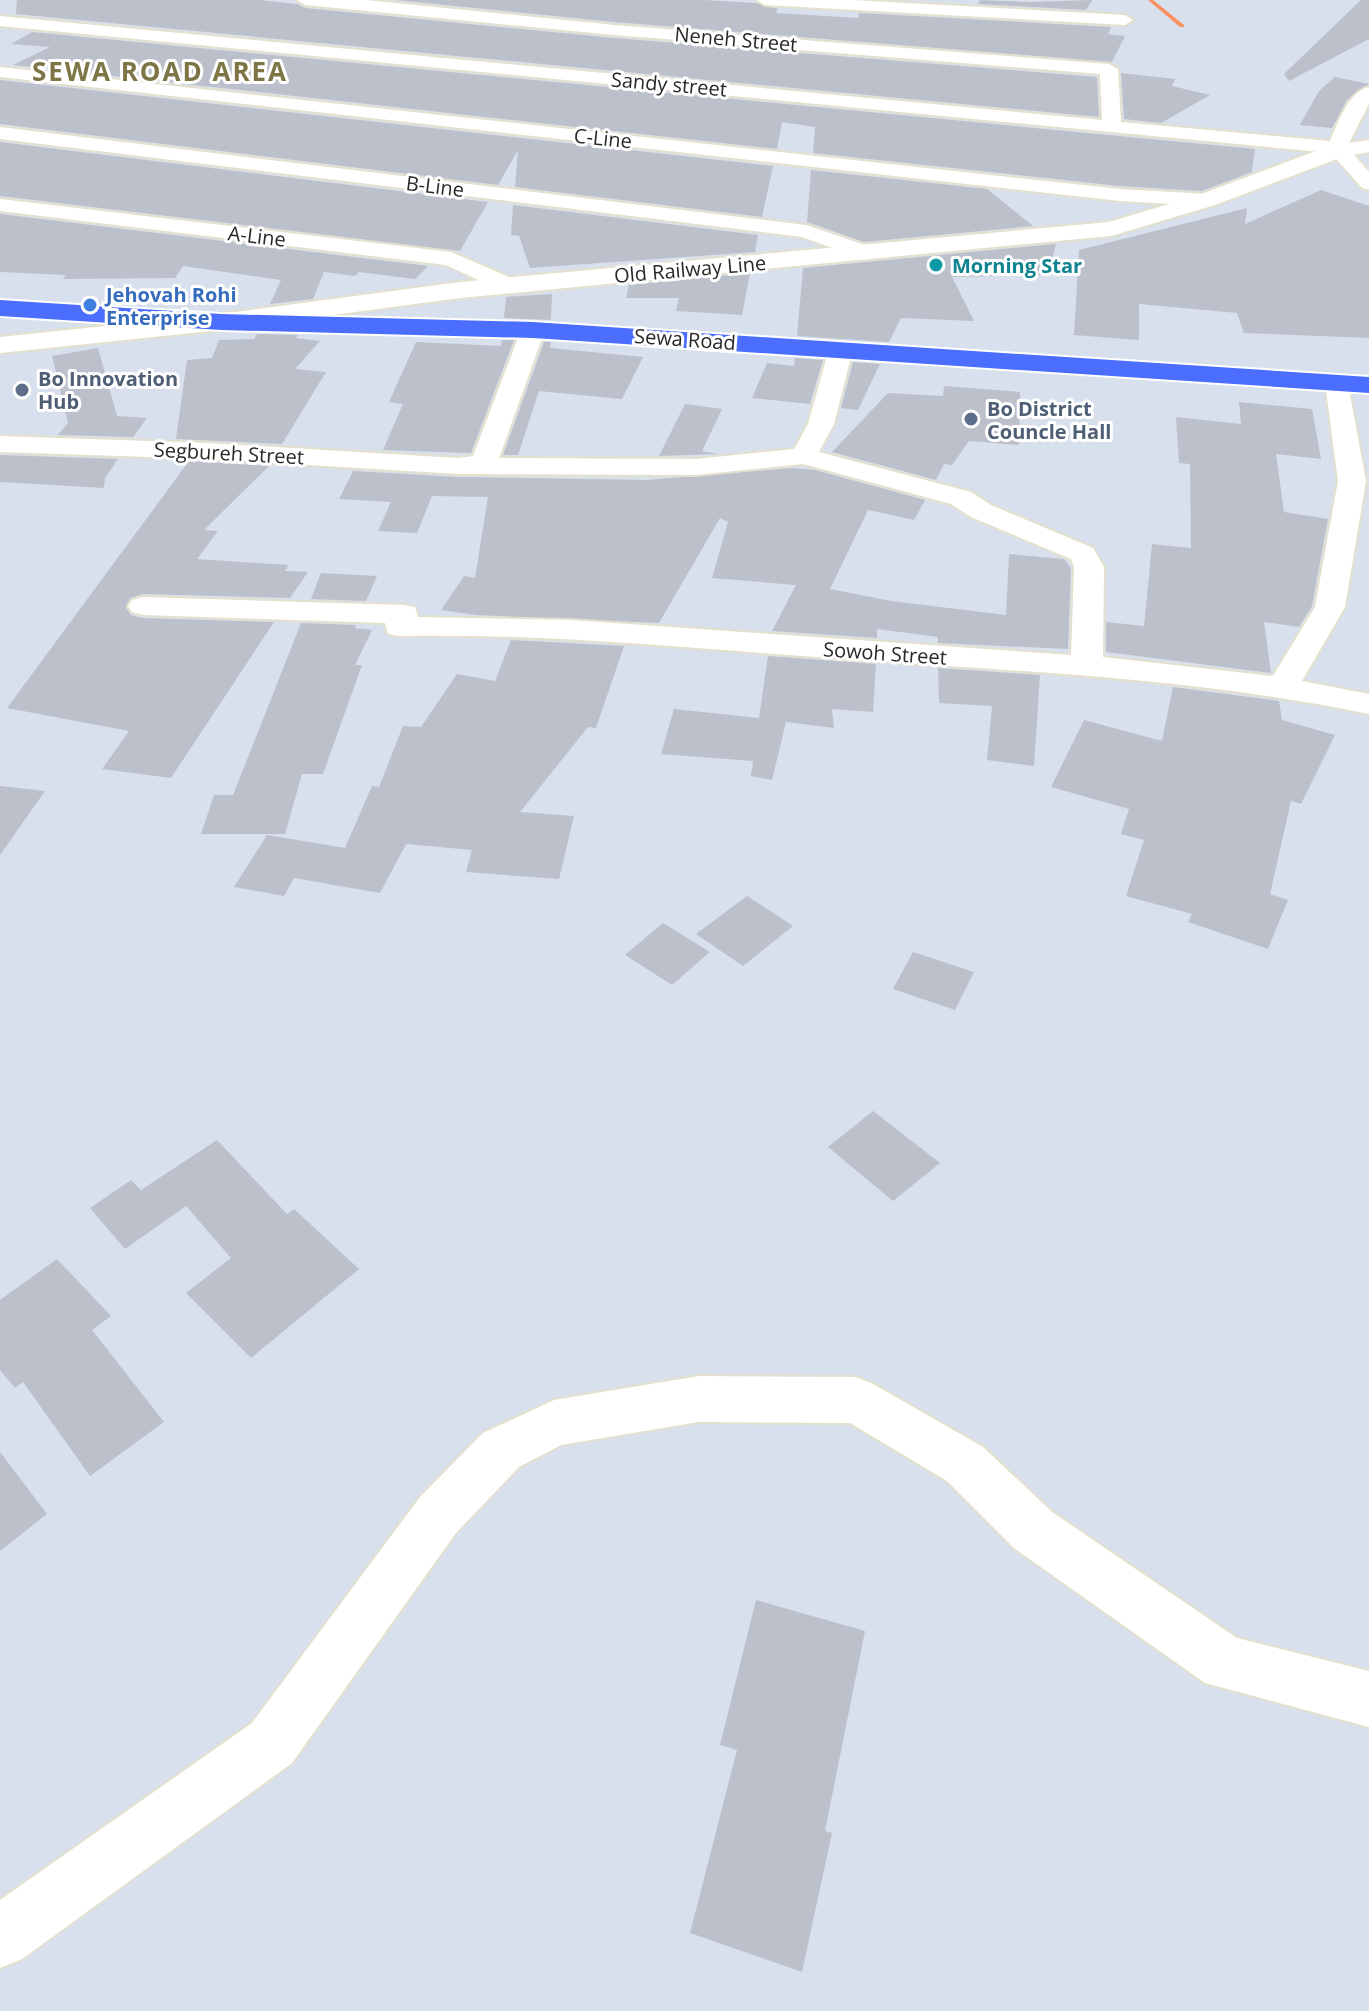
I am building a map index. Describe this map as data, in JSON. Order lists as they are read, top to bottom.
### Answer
{
  "streets": {
    "main road": ["Sewa Road"],
    "street": [
      "Neneh Street",
      "Sandy street",
      "C-Line",
      "B-Line",
      "A-Line",
      "Old Railway Line",
      "Segbureh Street",
      "Sowoh Street"
    ]
  },
  "crossings": [
    ["Neneh Street", "Sandy street"],
    ["Sandy street", "Old Railway Line"],
    ["C-Line", "Old Railway Line"],
    ["B-Line", "Old Railway Line"],
    ["A-Line", "Old Railway Line"],
    ["Old Railway Line", "Sewa Road"]
  ],
  "districts": ["SEWA ROAD AREA"],
  "places": [
    "Morning Star",
    "Jehovah Rohi Enterprise",
    "Bo Innovation Hub",
    "Bo District Councle Hall"
  ]
}
